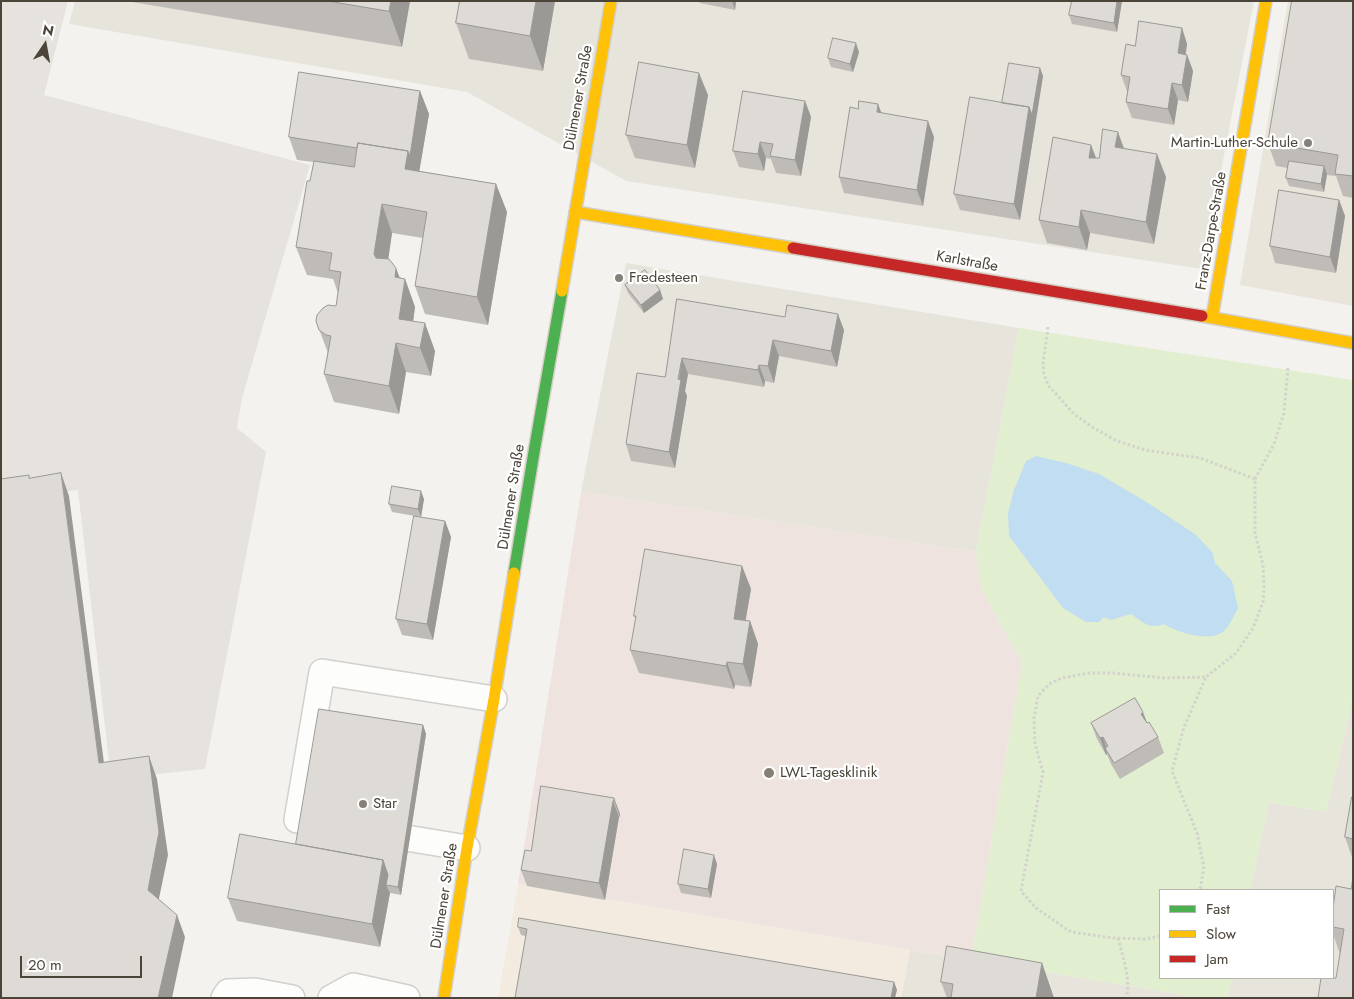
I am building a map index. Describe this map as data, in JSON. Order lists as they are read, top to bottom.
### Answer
{
  "streets": {
    "street": ["Dülmener Straße", "Franz-Darpe-Straße", "Karlstraße"]
  },
  "crossings": [
    ["Dülmener Straße", "Karlstraße"],
    ["Franz-Darpe-Straße", "Karlstraße"]
  ],
  "places": [
    "Martin-Luther-Schule",
    "Fredesteen",
    "LWL-Tagesklinik",
    "Star"
  ],
  "legend": ["Fast", "Slow", "Jam"],
  "scale_bar": "20 m",
  "north": "top"
}
